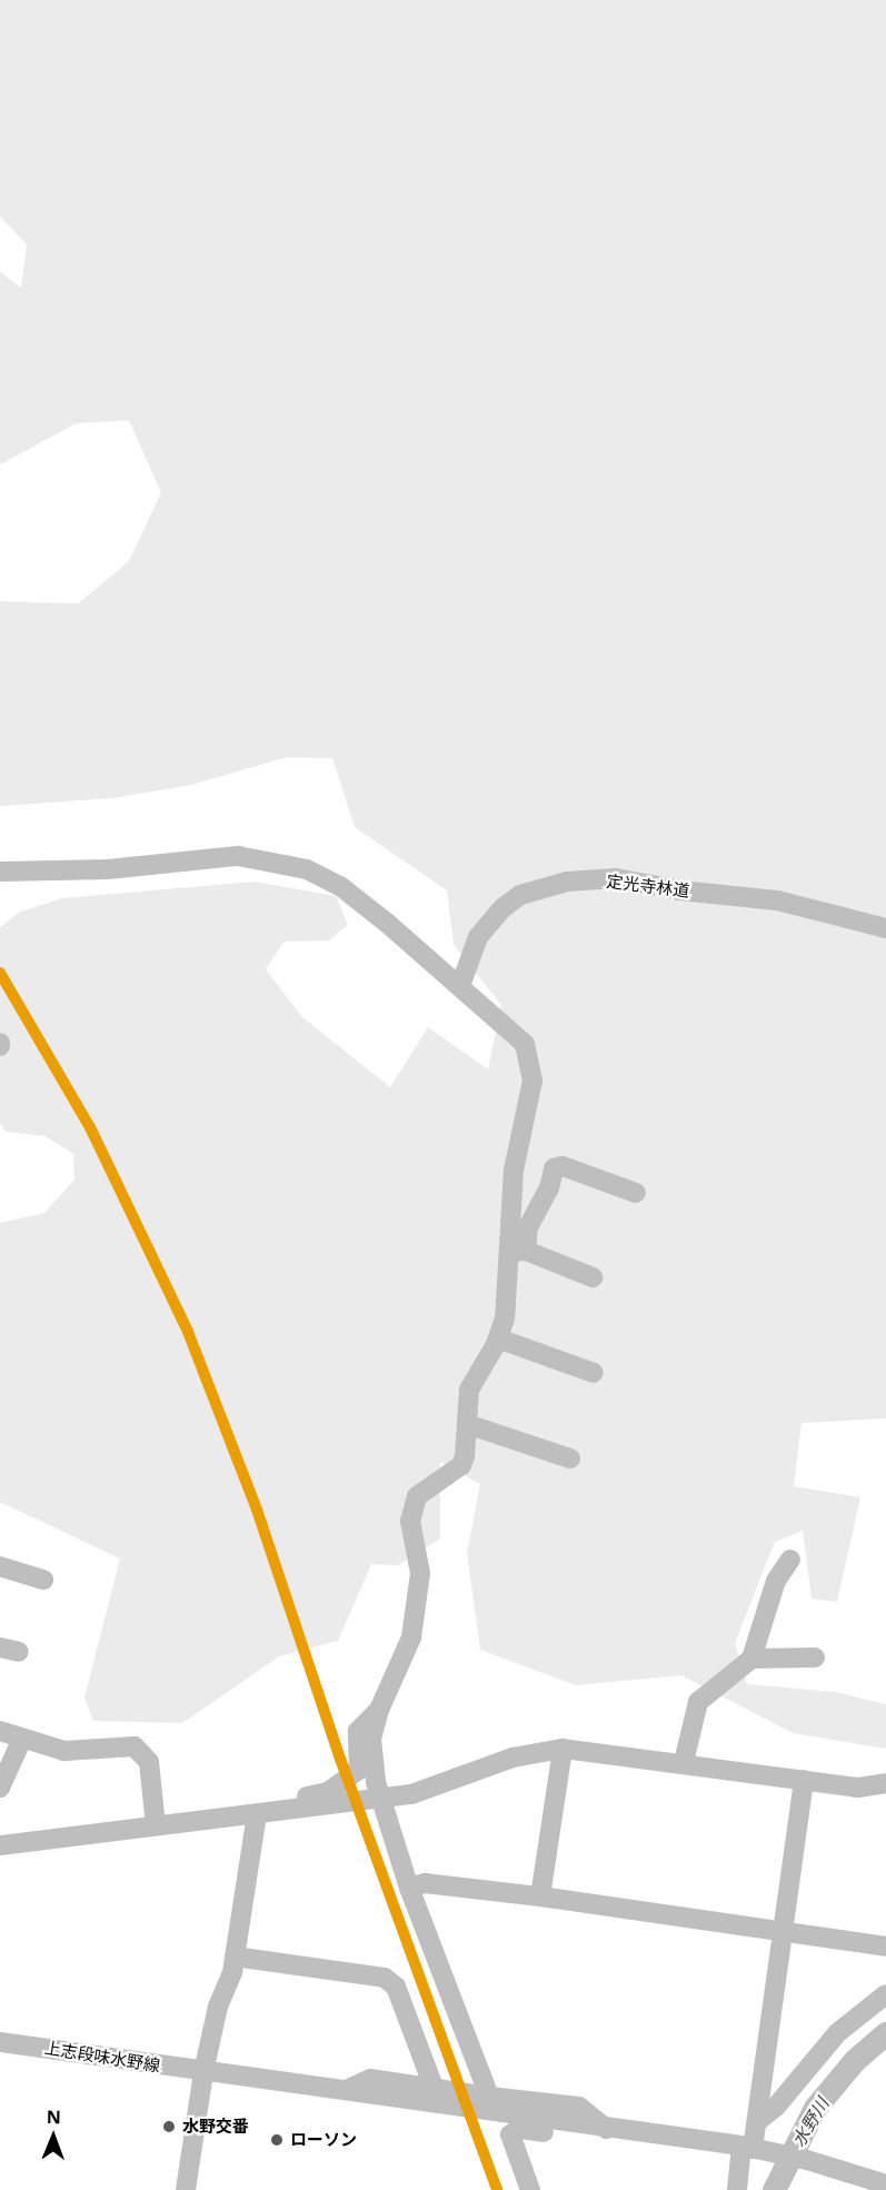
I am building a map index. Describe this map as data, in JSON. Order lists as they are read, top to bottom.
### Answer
{
  "streets": {
    "street": ["定光寺林道", "上志段味水野線"]
  },
  "water": ["水野川"],
  "places": ["水野交番", "ローソン"],
  "north": "top"
}
